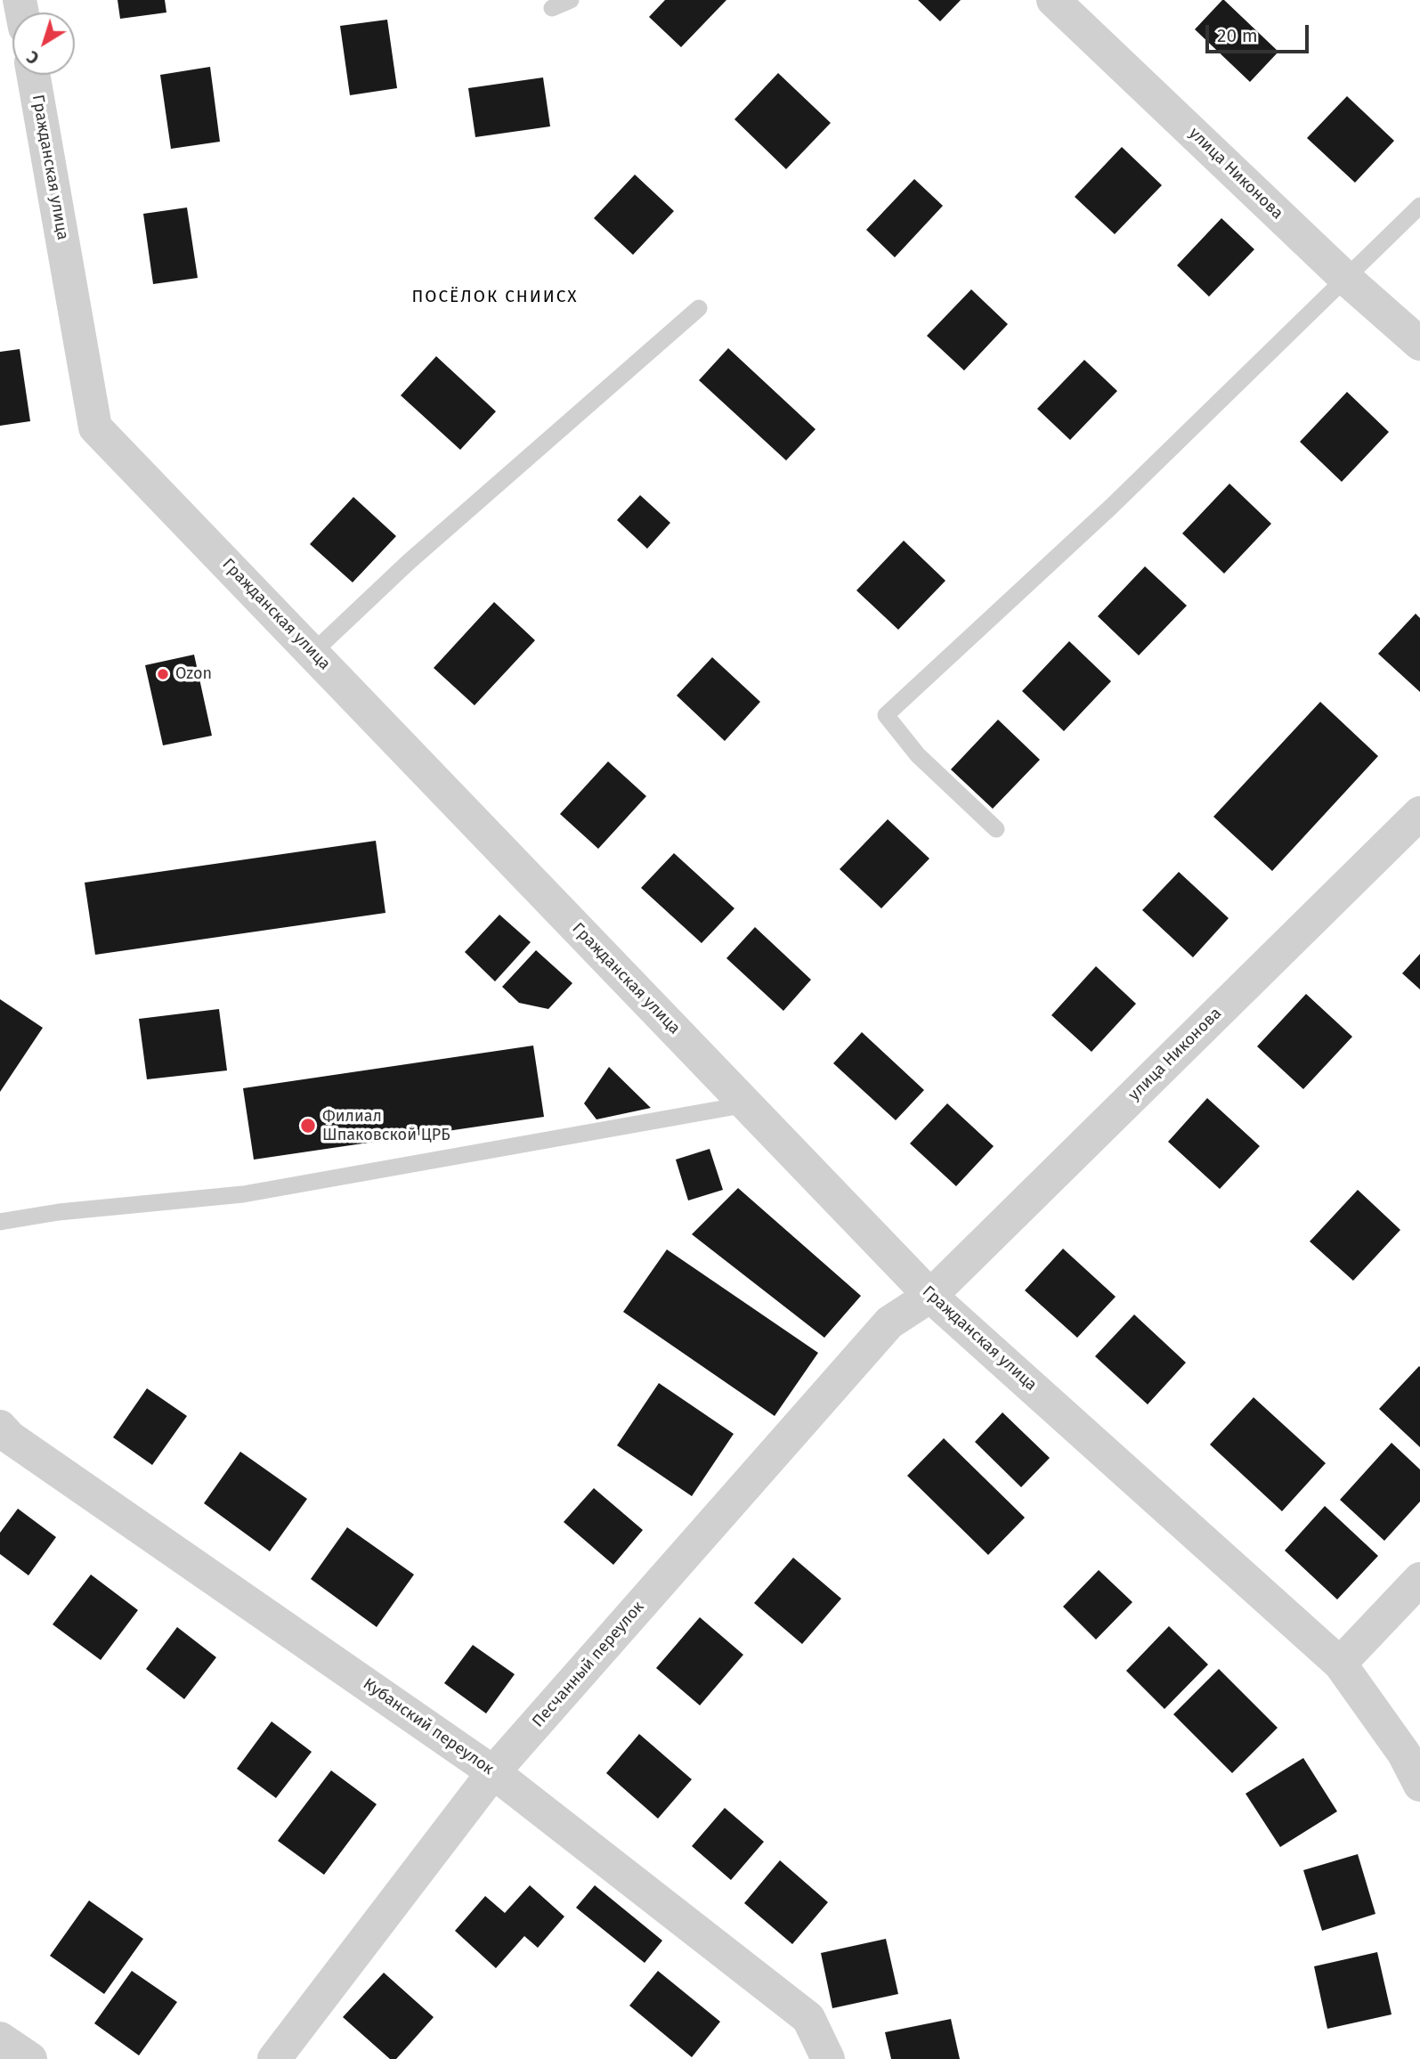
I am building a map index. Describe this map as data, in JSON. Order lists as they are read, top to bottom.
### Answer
{
  "streets": {
    "street": [
      "Гражданская улица",
      "улица Никонова",
      "Песчанный переулок",
      "Кубанский переулок"
    ]
  },
  "crossings": [
    ["Гражданская улица", "улица Никонова"],
    ["Гражданская улица", "Песчанный переулок"],
    ["улица Никонова", "Песчанный переулок"],
    ["Песчанный переулок", "Кубанский переулок"]
  ],
  "districts": ["ПОСЁЛОК СНИИСХ"],
  "places": ["Ozon", "Филиал Шпаковской ЦРБ"],
  "scale_bar": "20 m",
  "north": "bottom left"
}
